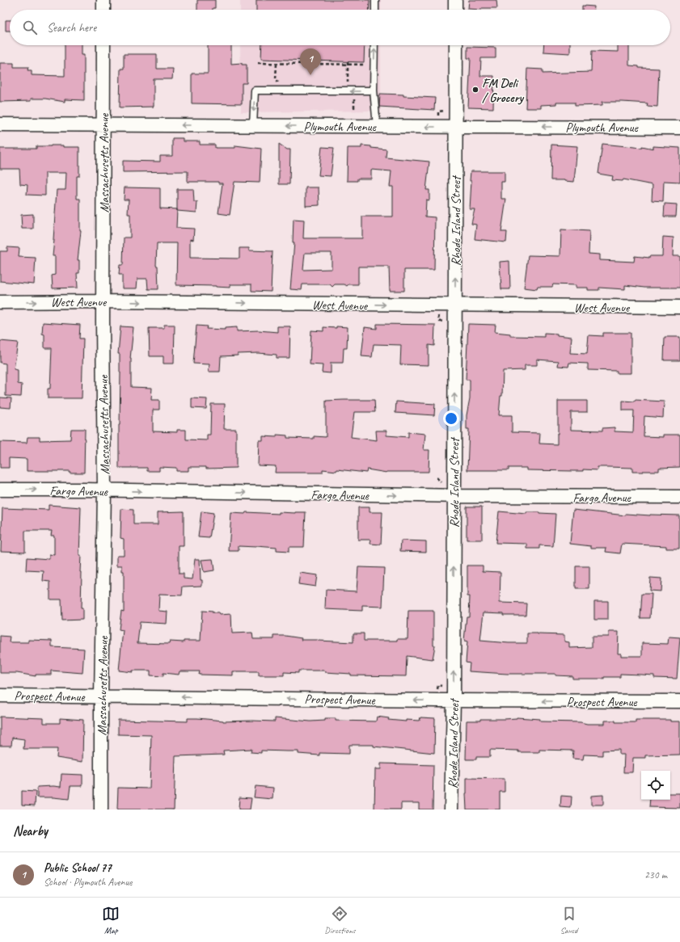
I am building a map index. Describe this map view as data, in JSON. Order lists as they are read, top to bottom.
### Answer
{
  "streets": {
    "street": [
      "Plymouth Avenue",
      "Massachusetts Avenue",
      "Rhode Island Street",
      "West Avenue",
      "Fargo Avenue",
      "Prospect Avenue"
    ]
  },
  "crossings": [
    ["Plymouth Avenue", "Massachusetts Avenue"],
    ["Plymouth Avenue", "Rhode Island Street"],
    ["Massachusetts Avenue", "West Avenue"],
    ["Massachusetts Avenue", "Fargo Avenue"],
    ["Massachusetts Avenue", "Prospect Avenue"],
    ["Rhode Island Street", "West Avenue"],
    ["Rhode Island Street", "Fargo Avenue"],
    ["Rhode Island Street", "Prospect Avenue"]
  ],
  "one_way": [
    "Plymouth Avenue",
    "Rhode Island Street",
    "West Avenue",
    "Fargo Avenue",
    "Prospect Avenue"
  ],
  "places": ["FM Deli / Grocery"],
  "page": {
    "search": "Search here",
    "pins": "1",
    "heading": "Nearby",
    "list": [
      {
        "mark": "1",
        "name": "Public School 77",
        "note": "School · Plymouth Avenue",
        "value": "230 m"
      }
    ],
    "nav": ["Map", "Directions", "Saved"]
  }
}
